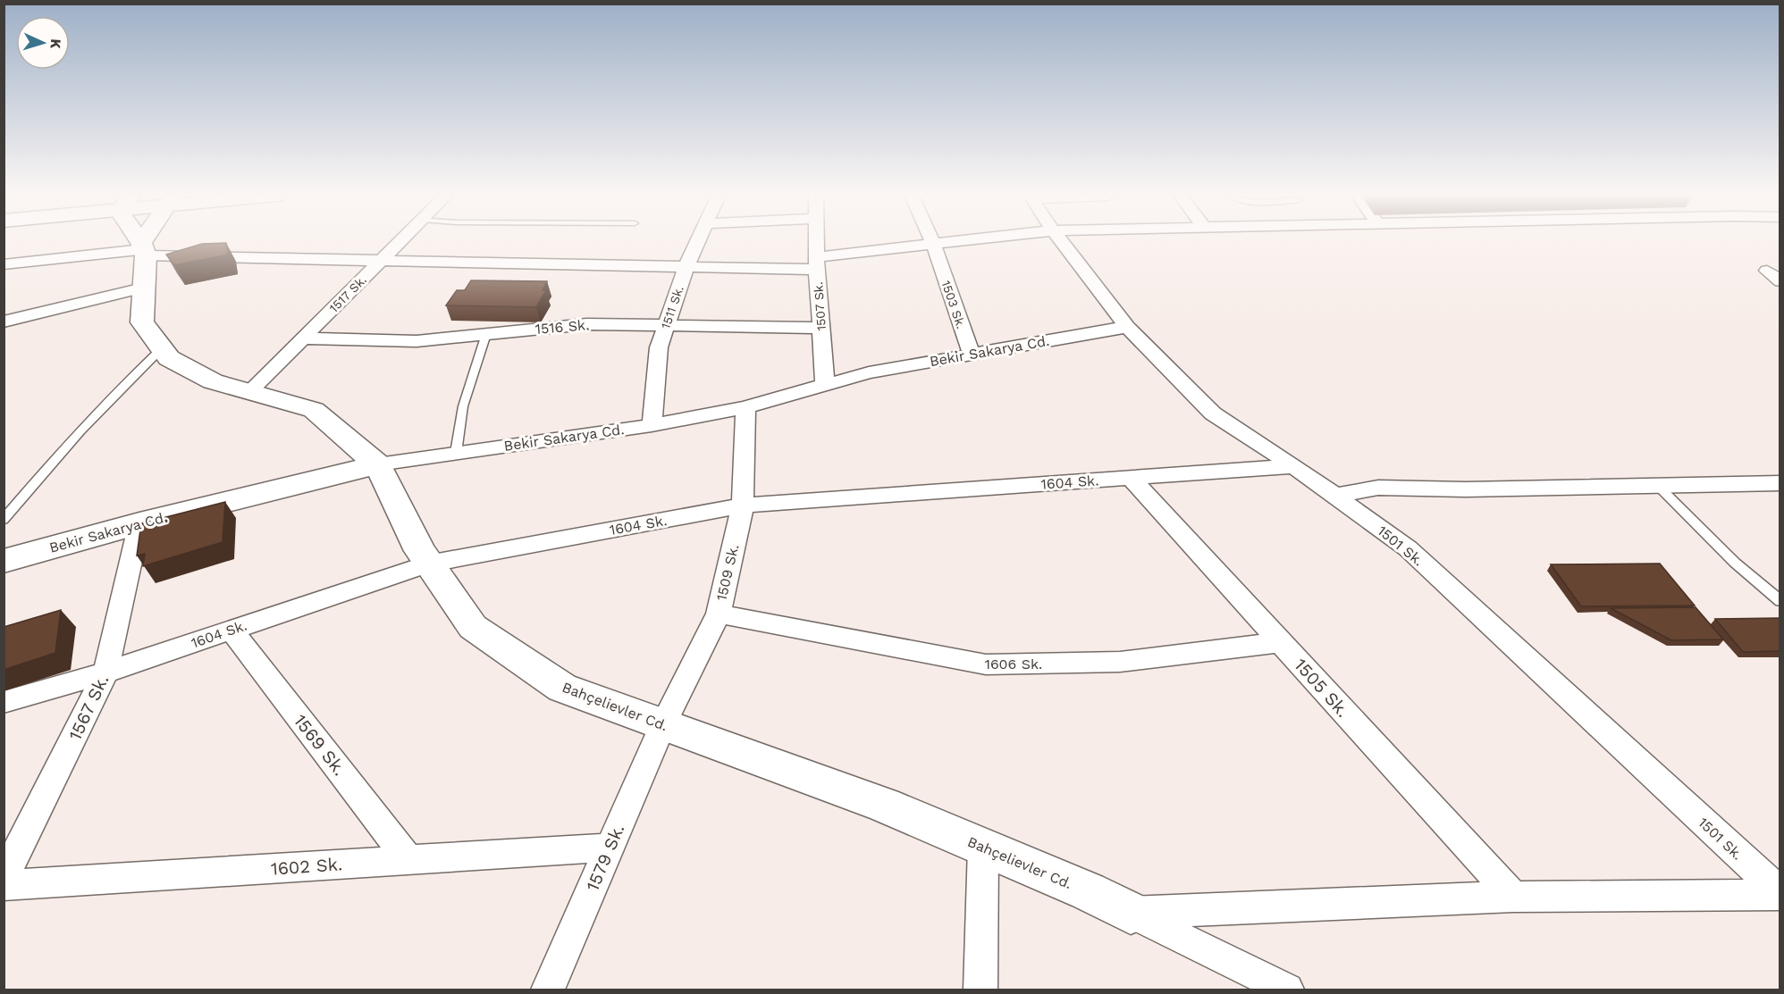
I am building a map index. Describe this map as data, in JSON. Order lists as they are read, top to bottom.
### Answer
{
  "streets": {
    "main road": ["Bekir Sakarya Cd.", "Bahçelievler Cd."],
    "street": [
      "1517 Sk.",
      "1503 Sk.",
      "1507 Sk.",
      "1511 Sk.",
      "1516 Sk.",
      "1604 Sk.",
      "1501 Sk.",
      "1509 Sk.",
      "1606 Sk.",
      "1505 Sk.",
      "1567 Sk.",
      "1569 Sk.",
      "1579 Sk.",
      "1602 Sk."
    ]
  },
  "crossings": [
    ["1517 Sk.", "1516 Sk."],
    ["1517 Sk.", "Bahçelievler Cd."],
    ["1503 Sk.", "Bekir Sakarya Cd."],
    ["1507 Sk.", "1516 Sk."],
    ["1507 Sk.", "Bekir Sakarya Cd."],
    ["1511 Sk.", "1516 Sk."],
    ["1511 Sk.", "Bekir Sakarya Cd."],
    ["Bekir Sakarya Cd.", "1501 Sk."],
    ["Bekir Sakarya Cd.", "1509 Sk."],
    ["Bekir Sakarya Cd.", "Bahçelievler Cd."],
    ["Bekir Sakarya Cd.", "1567 Sk."],
    ["1604 Sk.", "1501 Sk."],
    ["1604 Sk.", "1509 Sk."],
    ["1604 Sk.", "1505 Sk."],
    ["1604 Sk.", "Bahçelievler Cd."],
    ["1604 Sk.", "1567 Sk."],
    ["1604 Sk.", "1569 Sk."],
    ["1509 Sk.", "1606 Sk."],
    ["1509 Sk.", "Bahçelievler Cd."],
    ["1509 Sk.", "1579 Sk."],
    ["1606 Sk.", "1505 Sk."],
    ["Bahçelievler Cd.", "1579 Sk."],
    ["1569 Sk.", "1602 Sk."],
    ["1579 Sk.", "1602 Sk."]
  ],
  "north": "right"
}
